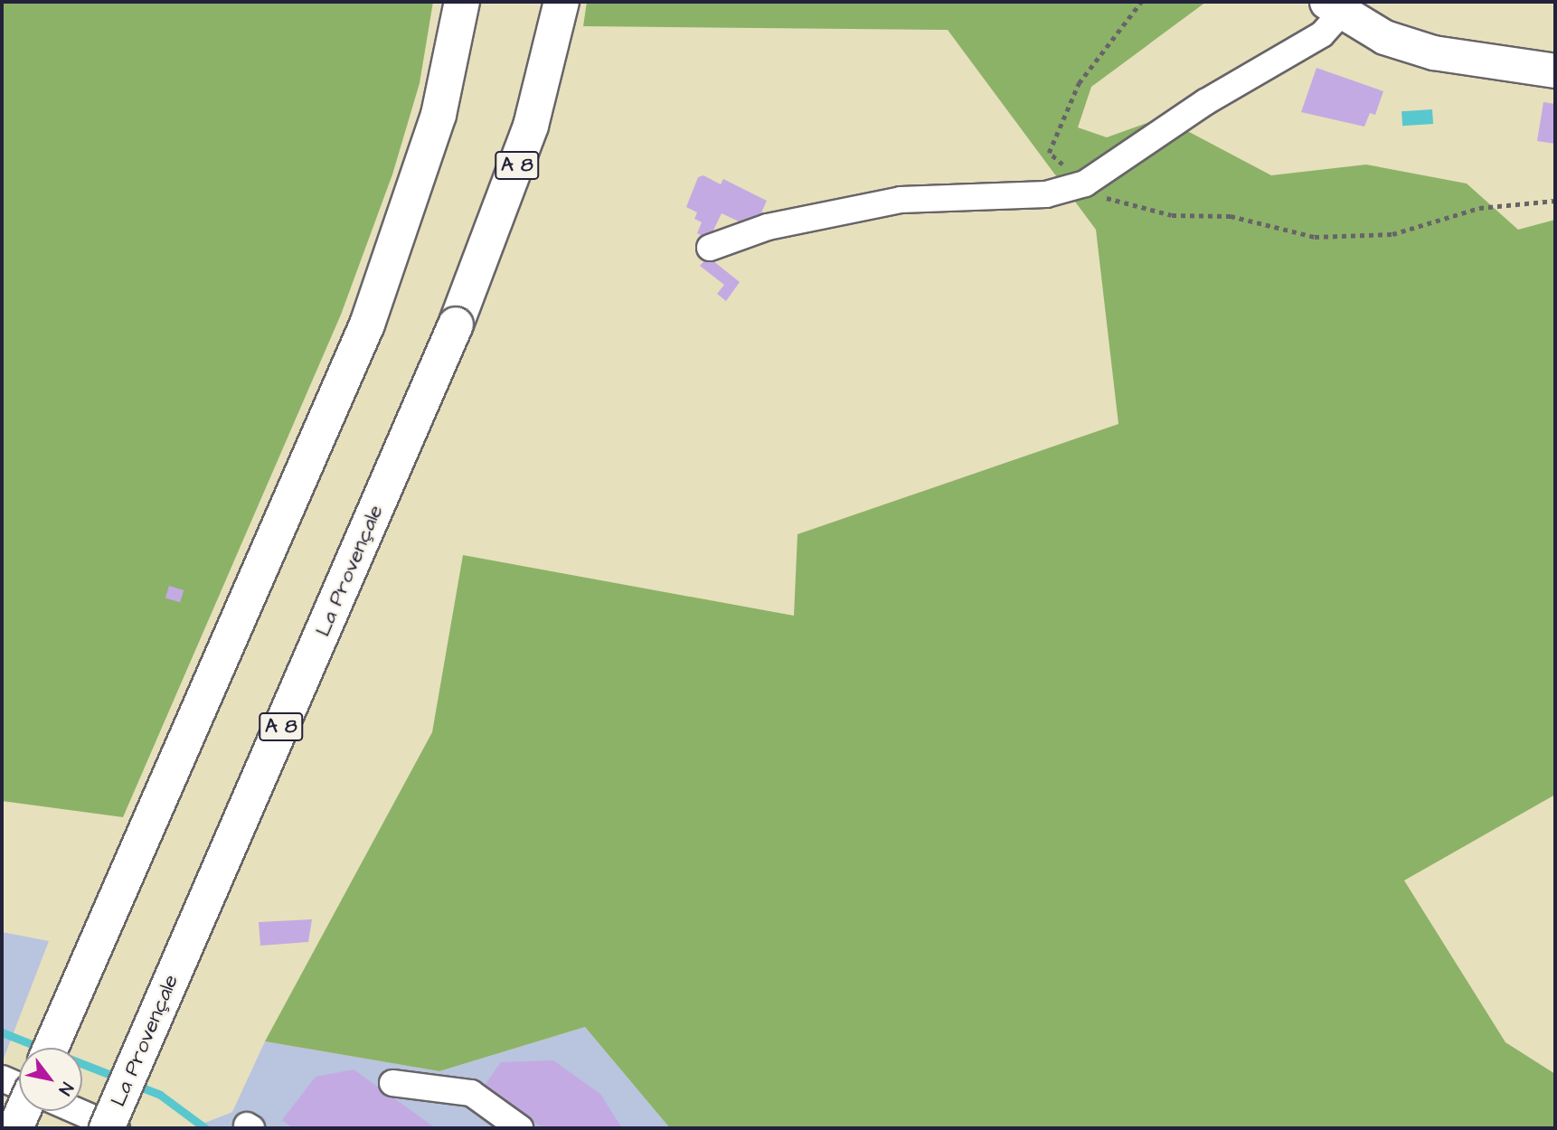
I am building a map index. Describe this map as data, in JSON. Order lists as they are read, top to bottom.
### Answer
{
  "streets": {
    "highway": ["A 8", "La Provençale"]
  },
  "north": "bottom right"
}
